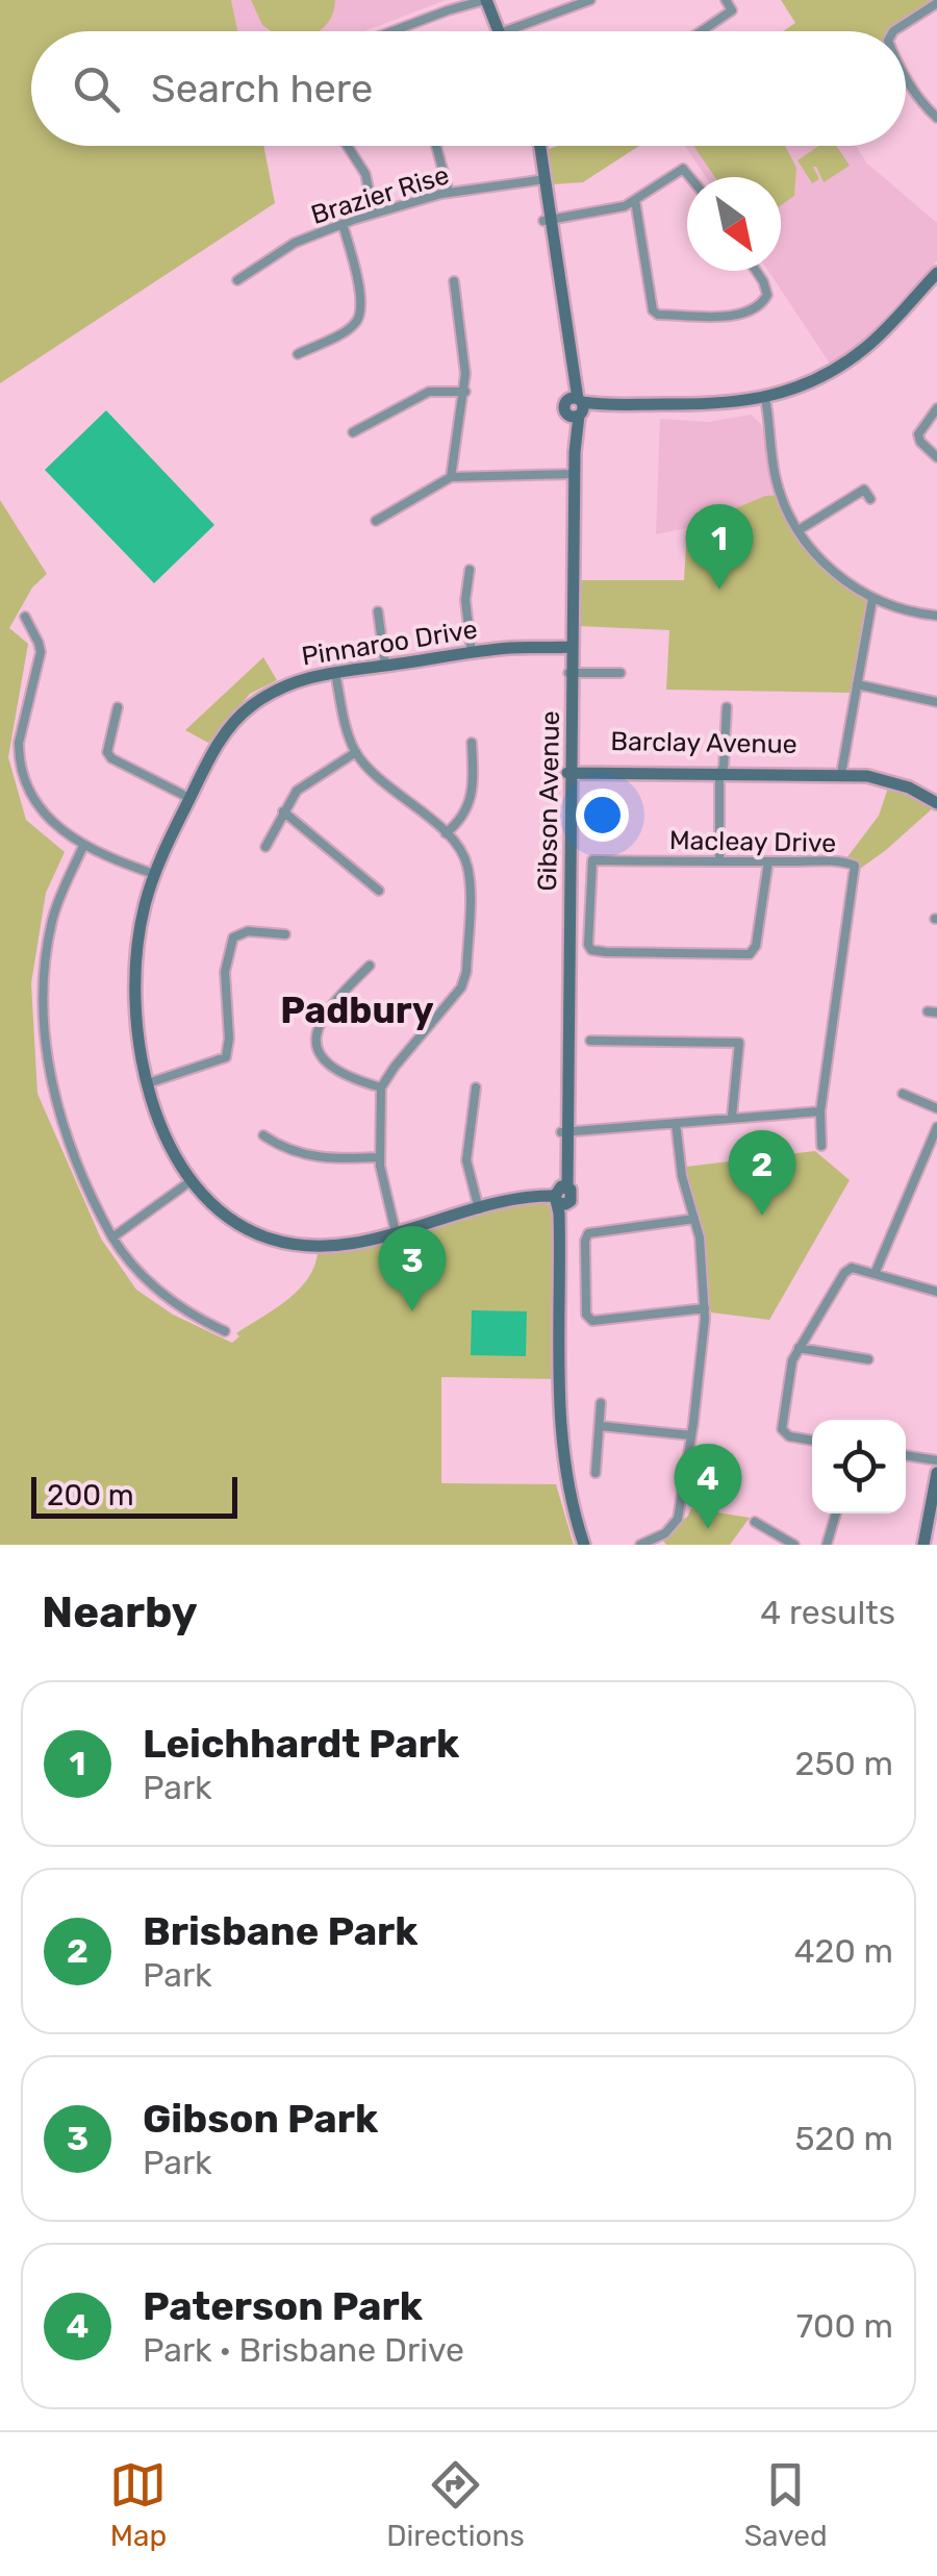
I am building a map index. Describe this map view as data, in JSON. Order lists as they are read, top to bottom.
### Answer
{
  "streets": {
    "street": [
      "Brazier Rise",
      "Pinnaroo Drive",
      "Barclay Avenue",
      "Gibson Avenue",
      "Macleay Drive"
    ]
  },
  "crossings": [
    ["Brazier Rise", "Gibson Avenue"],
    ["Pinnaroo Drive", "Gibson Avenue"],
    ["Barclay Avenue", "Gibson Avenue"]
  ],
  "districts": ["Padbury"],
  "scale_bar": "200 m",
  "north": "bottom right",
  "page": {
    "search": "Search here",
    "pins": [
      "1",
      "2",
      "3",
      "4"
    ],
    "scale": "200 m",
    "heading": ["Nearby", "4 results"],
    "list": [
      {
        "mark": "1",
        "name": "Leichhardt Park",
        "note": "Park",
        "value": "250 m"
      },
      {
        "mark": "2",
        "name": "Brisbane Park",
        "note": "Park",
        "value": "420 m"
      },
      {
        "mark": "3",
        "name": "Gibson Park",
        "note": "Park",
        "value": "520 m"
      },
      {
        "mark": "4",
        "name": "Paterson Park",
        "note": "Park · Brisbane Drive",
        "value": "700 m"
      }
    ],
    "nav": ["Map", "Directions", "Saved"]
  }
}
